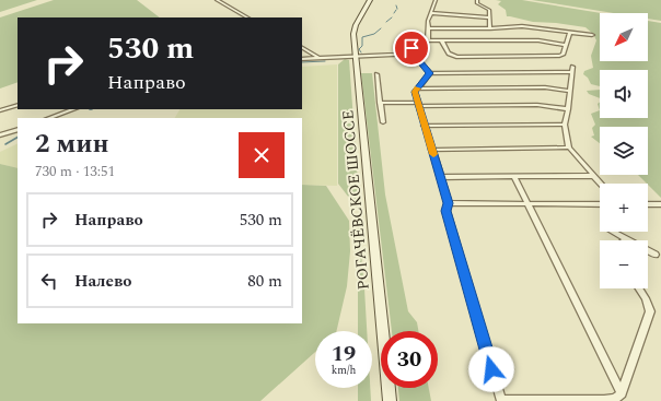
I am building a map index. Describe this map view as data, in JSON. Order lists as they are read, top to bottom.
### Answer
{
  "streets": {
    "main road": ["РОГАЧЁВСКОЕ ШОССЕ"]
  },
  "north": "bottom left",
  "page": {
    "map_buttons": ["+", "−"],
    "turn": ["530 m", "Направо"],
    "heading": ["2 мин", "730 m · 13:51"],
    "list": [
      {
        "name": "Направо",
        "value": "530 m"
      },
      {
        "name": "Налево",
        "value": "80 m"
      }
    ],
    "speed": "19 km/h",
    "limit": "30"
  }
}
